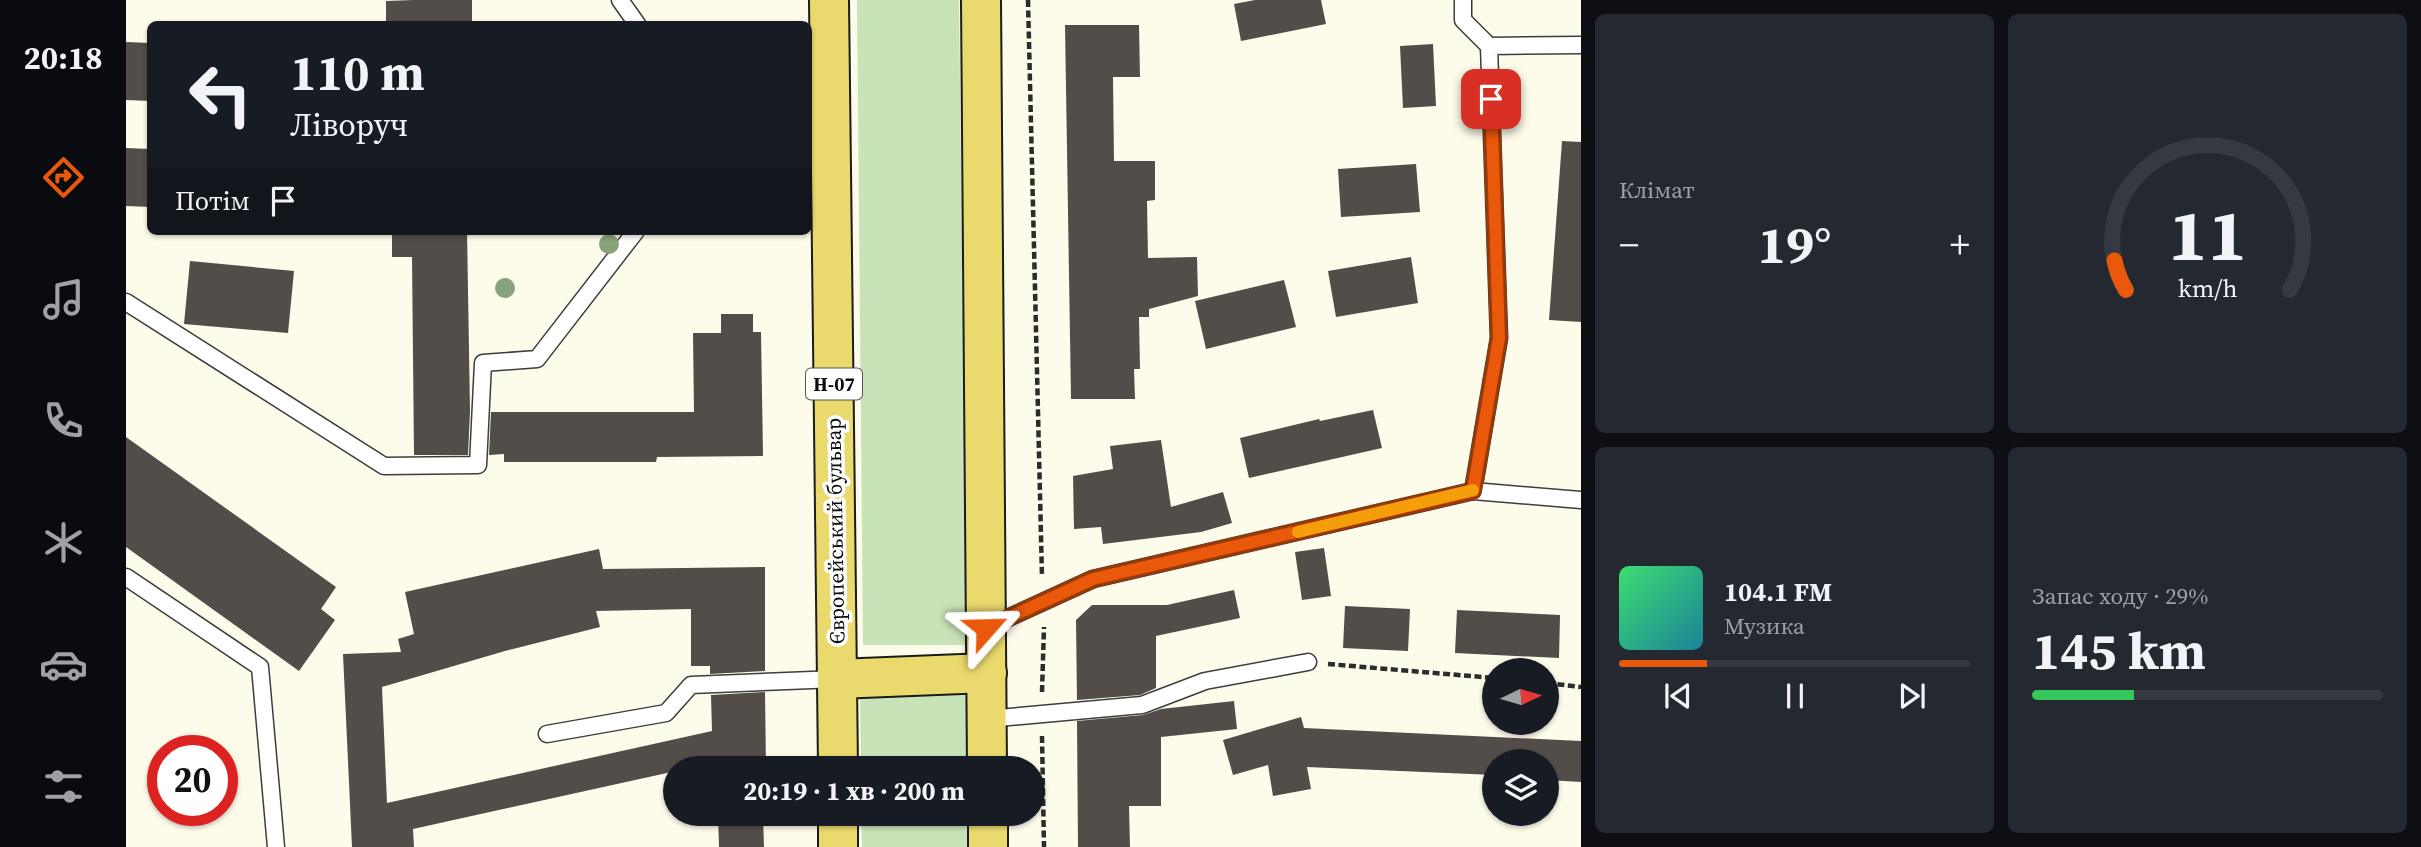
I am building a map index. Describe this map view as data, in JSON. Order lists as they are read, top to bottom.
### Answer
{
  "streets": {
    "main road": ["Н-07", "Європейський бульвар"]
  },
  "north": "right",
  "page": {
    "tabs": "20:18",
    "tile": [
      "Клімат",
      ["Запас ходу · 29%", "145 km"]
    ],
    "turn": ["110 m", "Ліворуч"],
    "then": "Потім",
    "heat": ["−", "19°", "+"],
    "song": ["104.1 FM", "Музика"],
    "limit": "20",
    "trip": "20:19 · 1 хв · 200 m",
    "gauge": ["11", "km/h"]
  }
}
